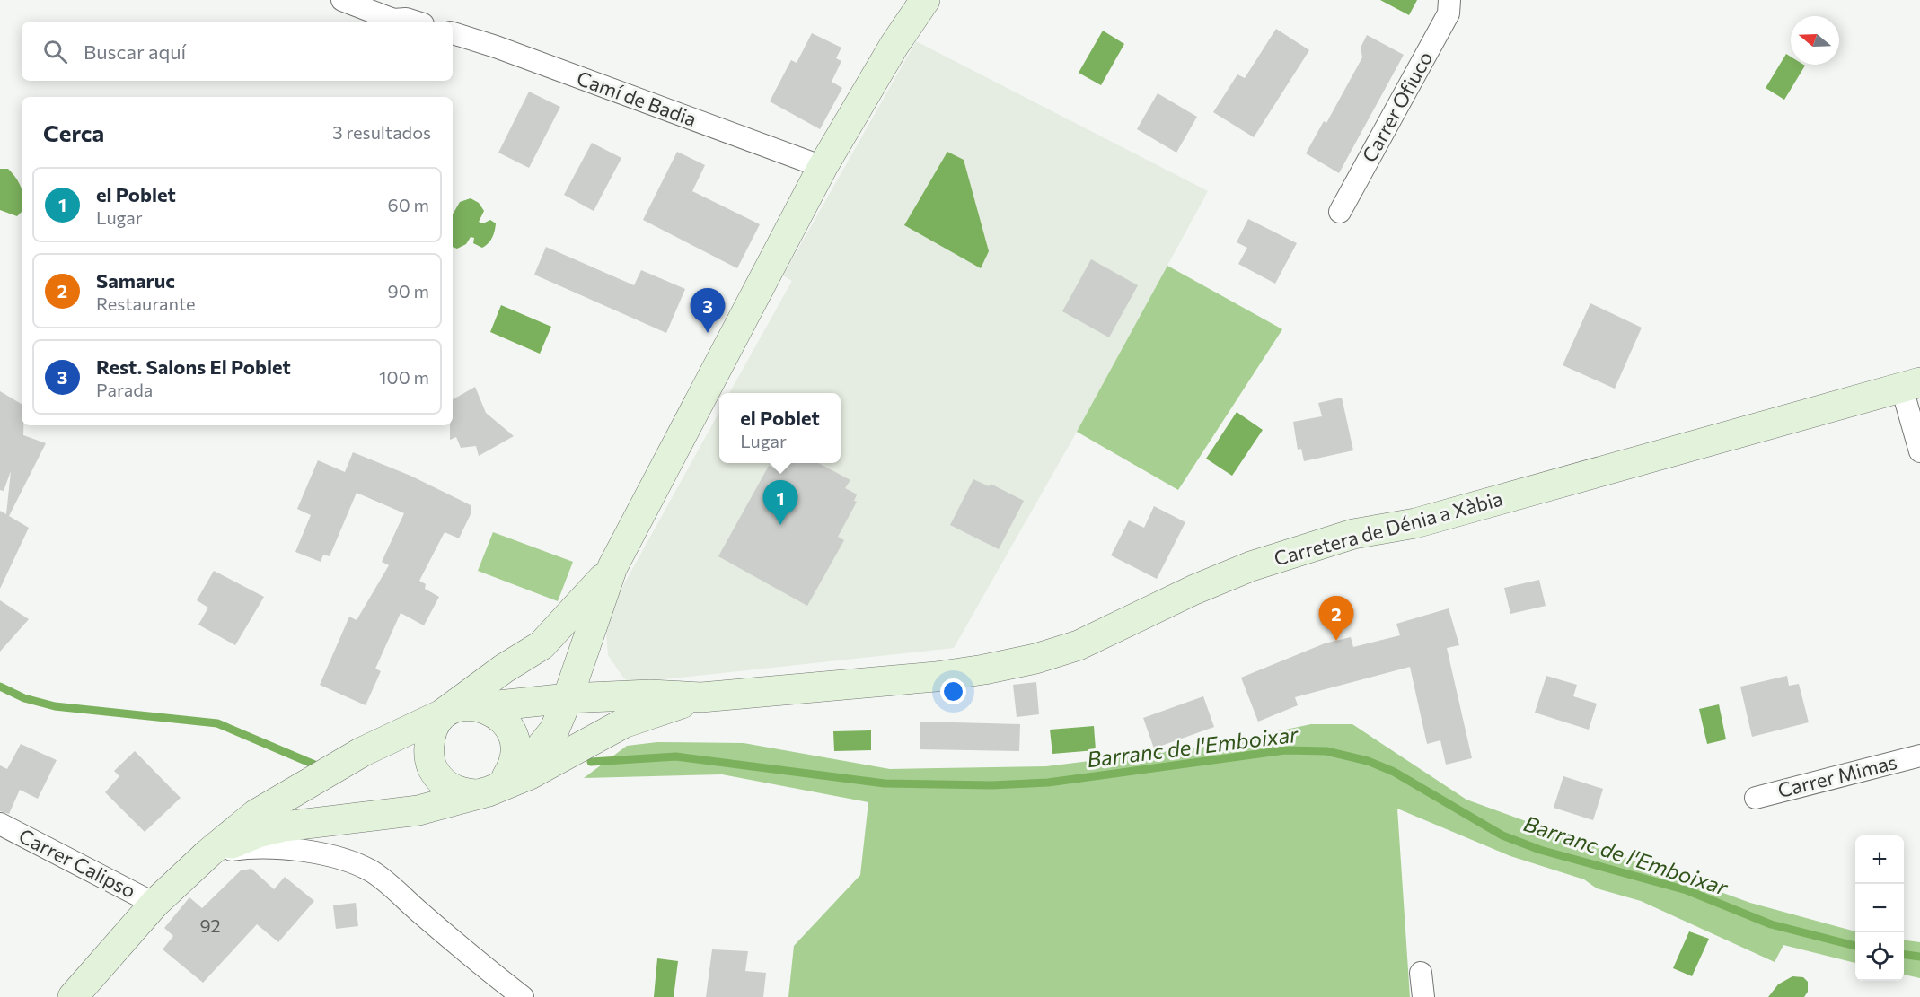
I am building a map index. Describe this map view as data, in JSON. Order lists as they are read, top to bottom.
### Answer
{
  "streets": {
    "street": [
      "Camí de Badia",
      "Carrer Ofiuco",
      "Carretera de Dénia a Xàbia",
      "Carrer Mimas",
      "Carrer Calipso"
    ]
  },
  "water": ["Barranc de l'Emboixar"],
  "house_numbers": ["92"],
  "north": "left",
  "page": {
    "search": "Buscar aquí",
    "heading": ["Cerca", "3 resultados"],
    "list": [
      {
        "mark": "1",
        "name": "el Poblet",
        "note": "Lugar",
        "value": "60 m"
      },
      {
        "mark": "2",
        "name": "Samaruc",
        "note": "Restaurante",
        "value": "90 m"
      },
      {
        "mark": "3",
        "name": "Rest. Salons El Poblet",
        "note": "Parada",
        "value": "100 m"
      }
    ],
    "pins": ["3", "1", "2"],
    "popup": ["el Poblet", "Lugar"],
    "map_buttons": ["+", "−"]
  }
}
